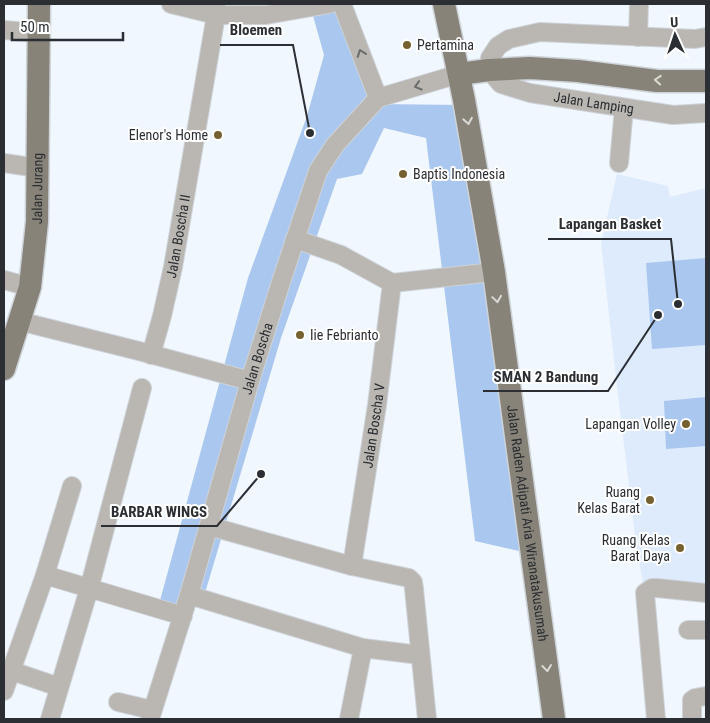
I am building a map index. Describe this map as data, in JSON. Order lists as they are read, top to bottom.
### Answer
{
  "streets": {
    "main road": ["Jalan Lamping", "Jalan Jurang", "Jalan Raden Adipati Aria Wiranatakusumah"],
    "street": ["Jalan Boscha II", "Jalan Boscha", "Jalan Boscha V"]
  },
  "crossings": [
    ["Jalan Lamping", "Jalan Raden Adipati Aria Wiranatakusumah"]
  ],
  "one_way": ["Jalan Lamping", "Jalan Raden Adipati Aria Wiranatakusumah"],
  "places": [
    "Pertamina",
    "Bloemen",
    "Elenor's Home",
    "Baptis Indonesia",
    "Lapangan Basket",
    "SMAN 2 Bandung",
    "Iie Febrianto",
    "Lapangan Volley",
    "BARBAR WINGS",
    "Ruang Kelas Barat",
    "Ruang Kelas Barat Daya"
  ],
  "scale_bar": "50 m",
  "north": "top"
}
